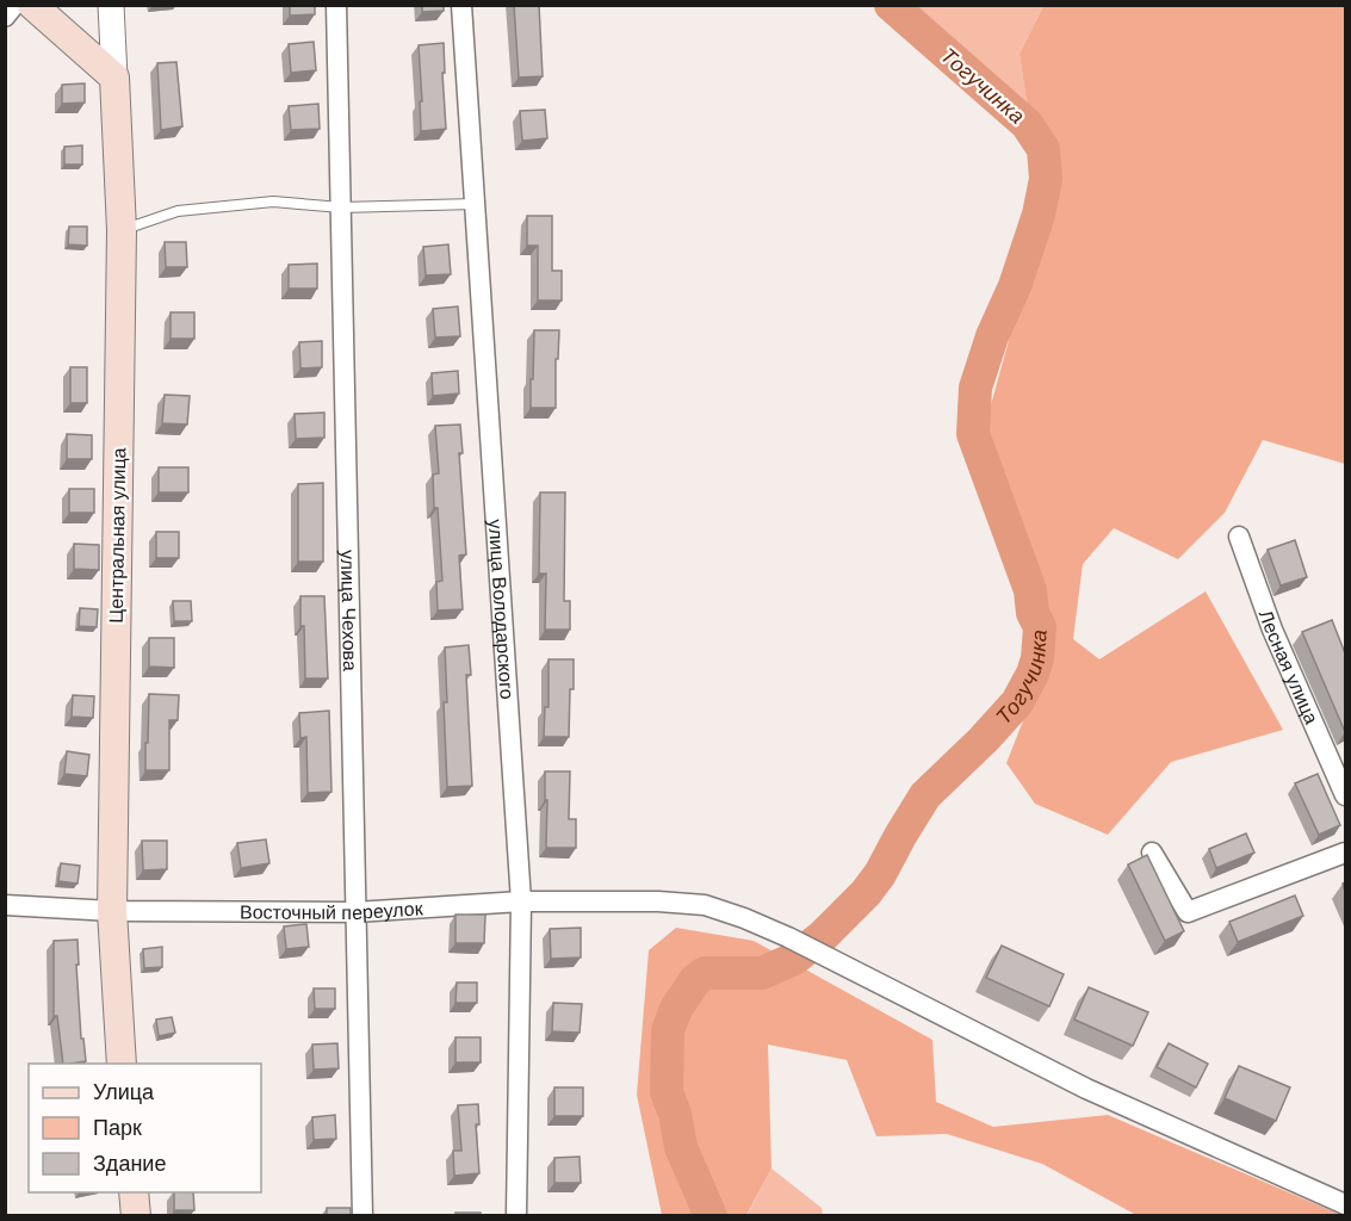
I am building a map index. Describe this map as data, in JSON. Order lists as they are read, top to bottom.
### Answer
{
  "streets": {
    "main road": ["Центральная улица"],
    "street": [
      "улица Чехова",
      "улица Володарского",
      "Лесная улица",
      "Восточный переулок"
    ]
  },
  "crossings": [
    ["Центральная улица", "Восточный переулок"],
    ["улица Чехова", "Восточный переулок"],
    ["улица Володарского", "Восточный переулок"]
  ],
  "water": ["Тогучинка"],
  "legend": ["Улица", "Парк", "Здание"]
}
